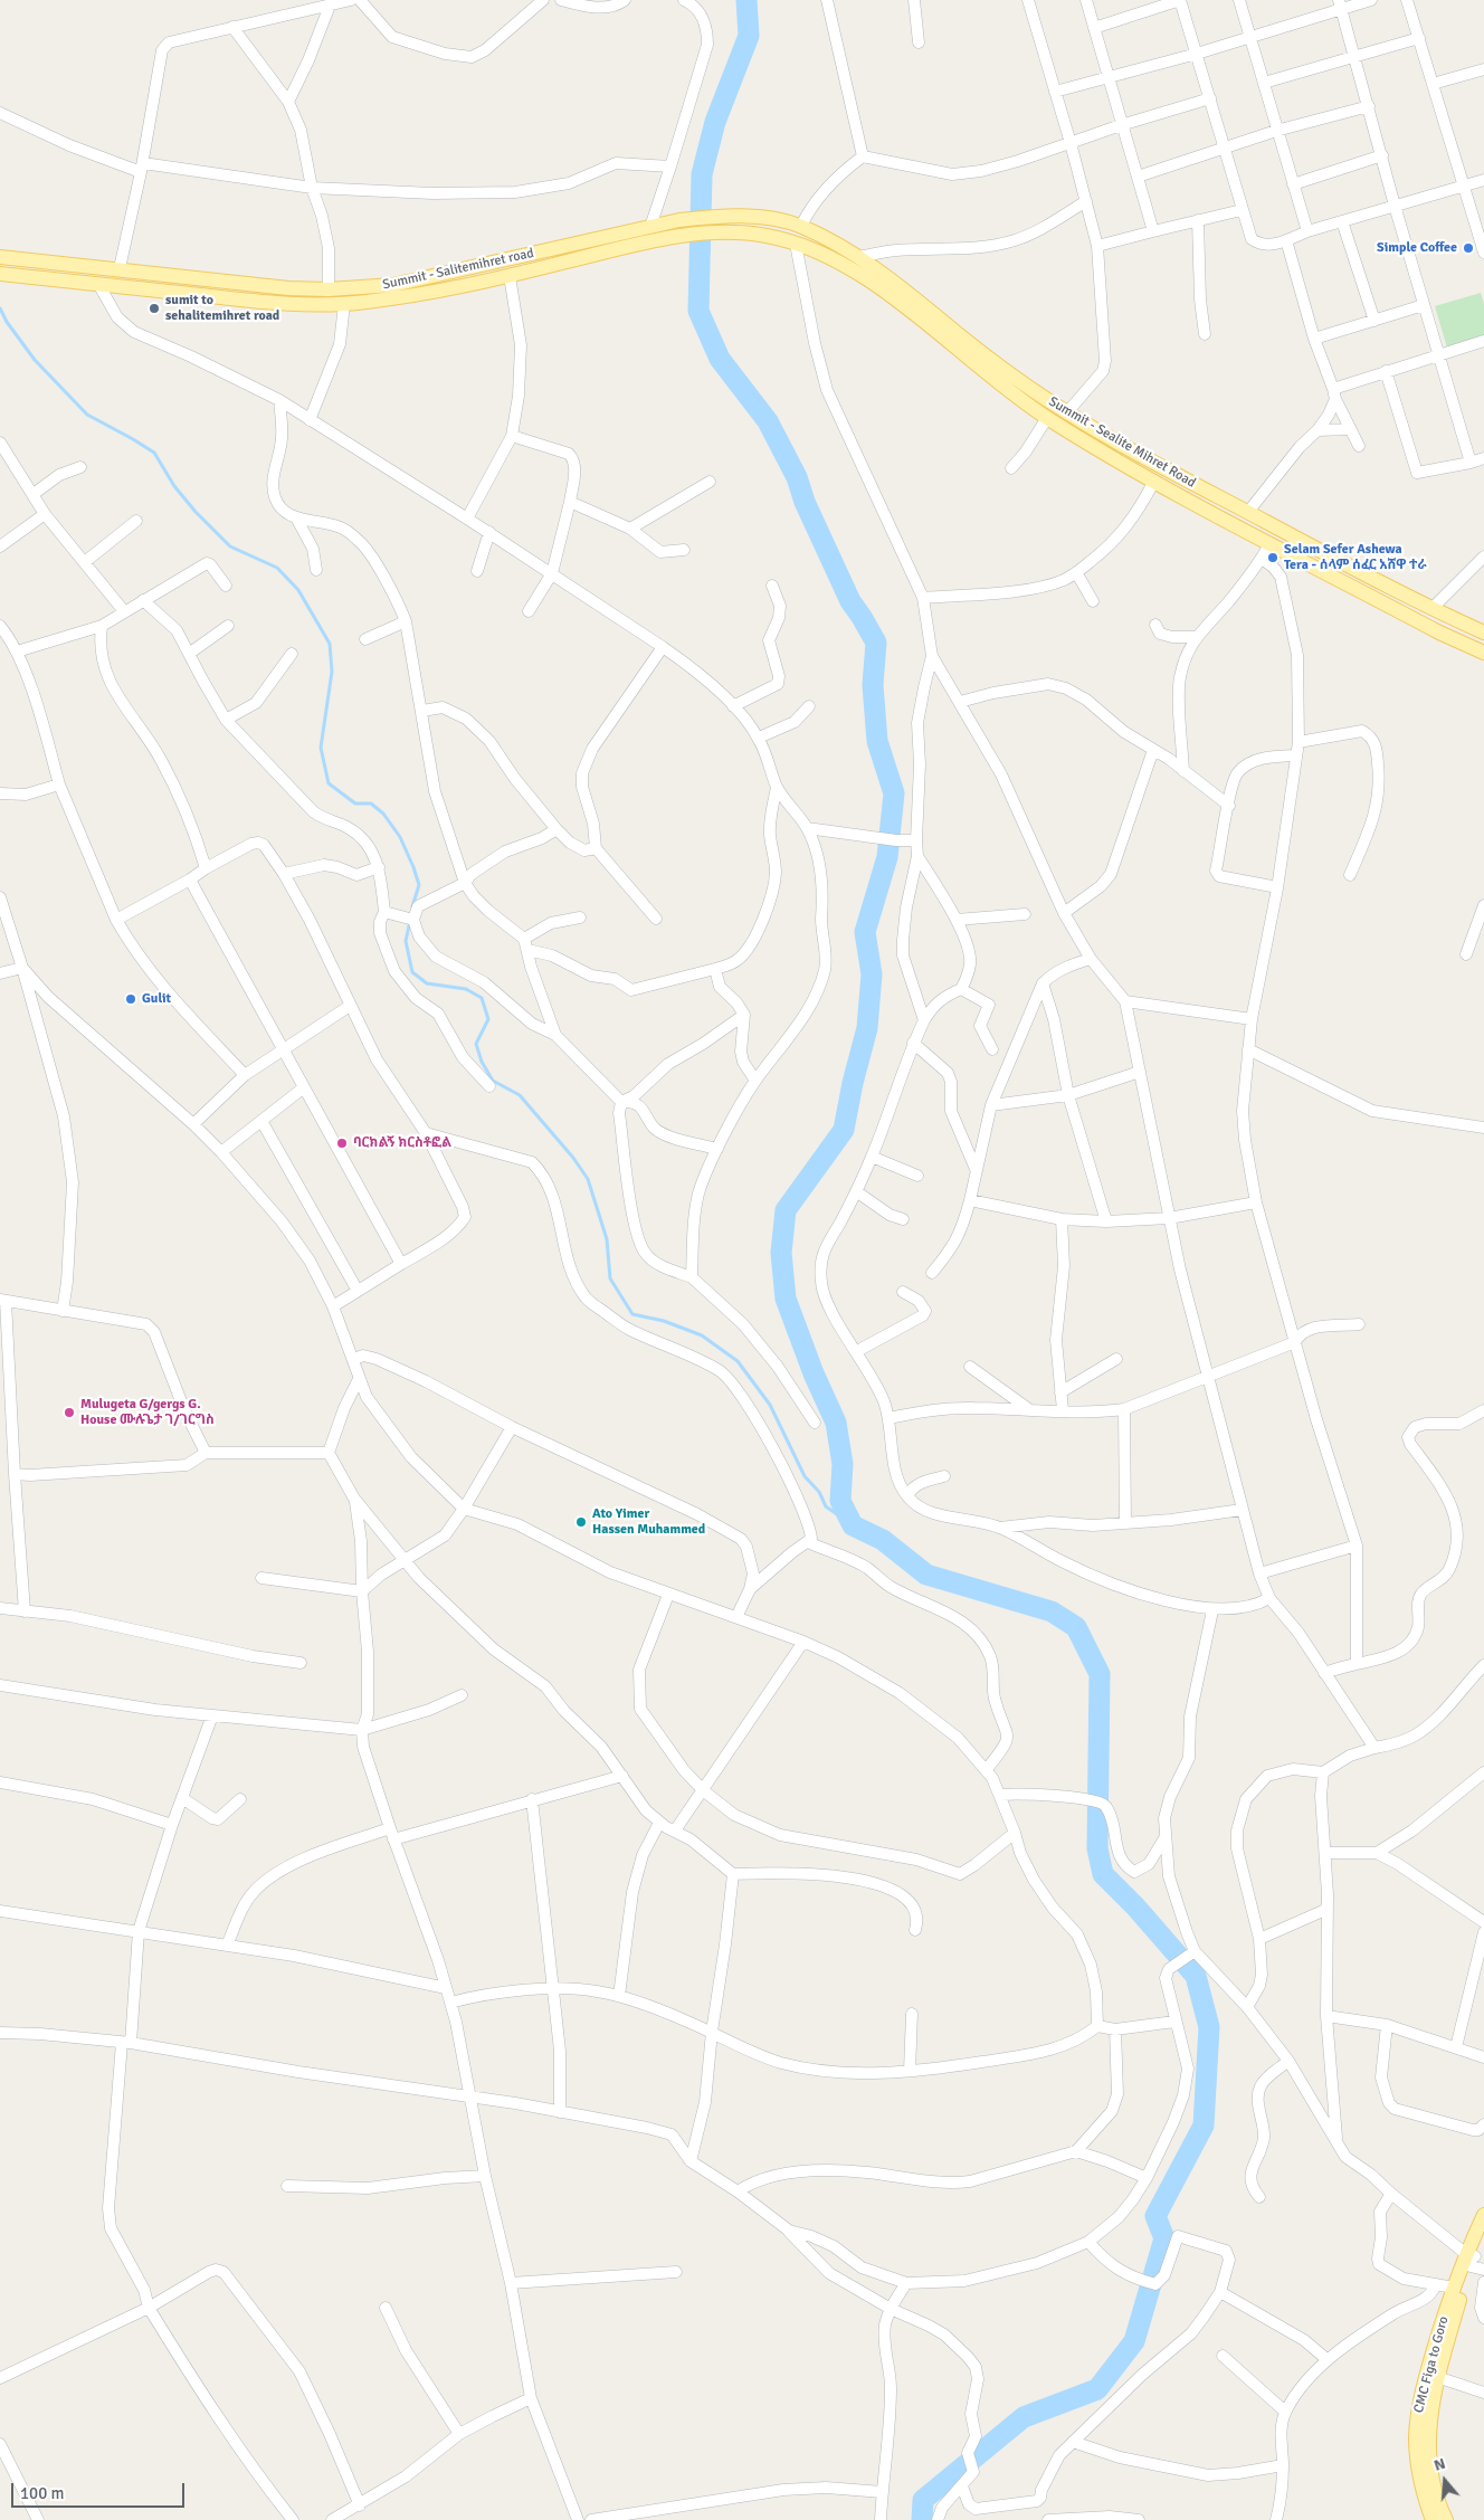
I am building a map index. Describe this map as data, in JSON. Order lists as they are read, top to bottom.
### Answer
{
  "streets": {
    "main road": ["Summit - Salitemihret road", "Summit - Sealite Mihret Road", "CMC Figa to Goro"]
  },
  "crossings": [
    ["Summit - Salitemihret road", "Summit - Sealite Mihret Road"]
  ],
  "places": [
    "Simple Coffee",
    "sumit to sehalitemihret road",
    "Selam Sefer Ashewa Tera - ሰላም ሰፈር አሸዋ ተራ",
    "Gulit",
    "ባርክልኝ ክርስቶፎል",
    "Mulugeta G/gergs G. House ሙሉጌታ ገ/ገርግስ",
    "Ato Yimer Hassen Muhammed"
  ],
  "scale_bar": "100 m",
  "north": "top"
}
